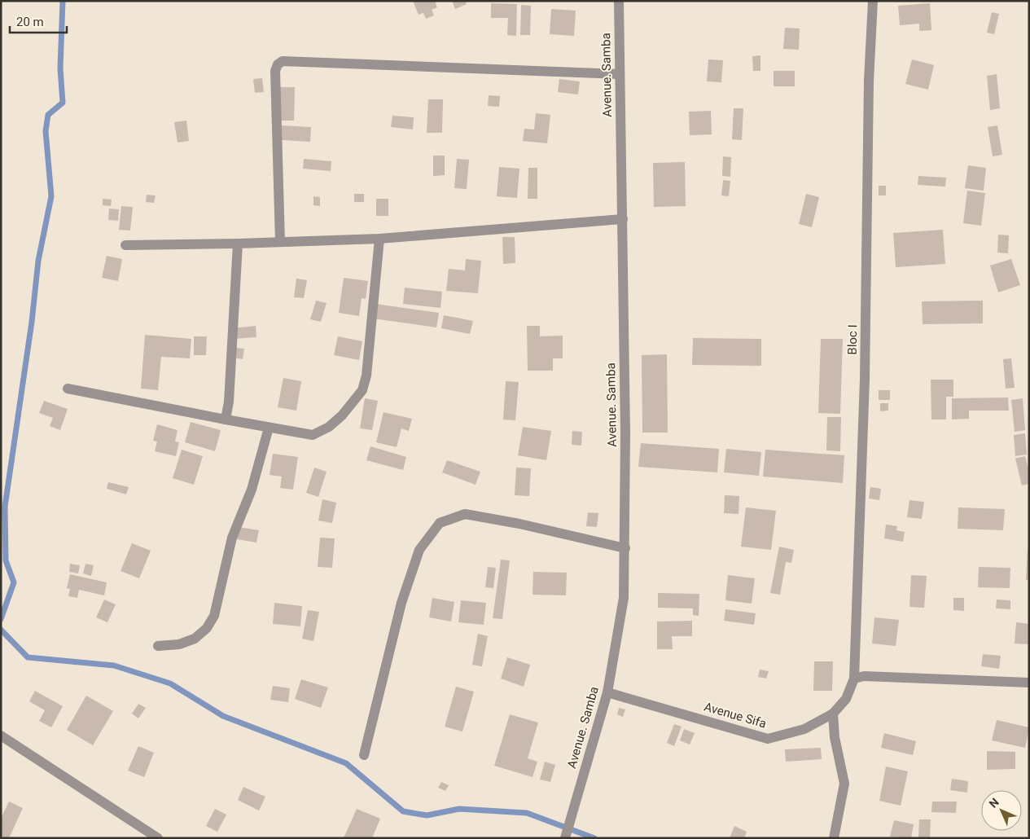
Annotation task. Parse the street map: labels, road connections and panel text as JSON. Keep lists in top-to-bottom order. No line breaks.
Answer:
{"streets":{"street":["Avenue. Samba","Bloc I","Avenue Sifa"]},"crossings":[["Avenue. Samba","Avenue Sifa"],["Bloc I","Avenue Sifa"]],"scale_bar":"20 m","north":"top left"}
